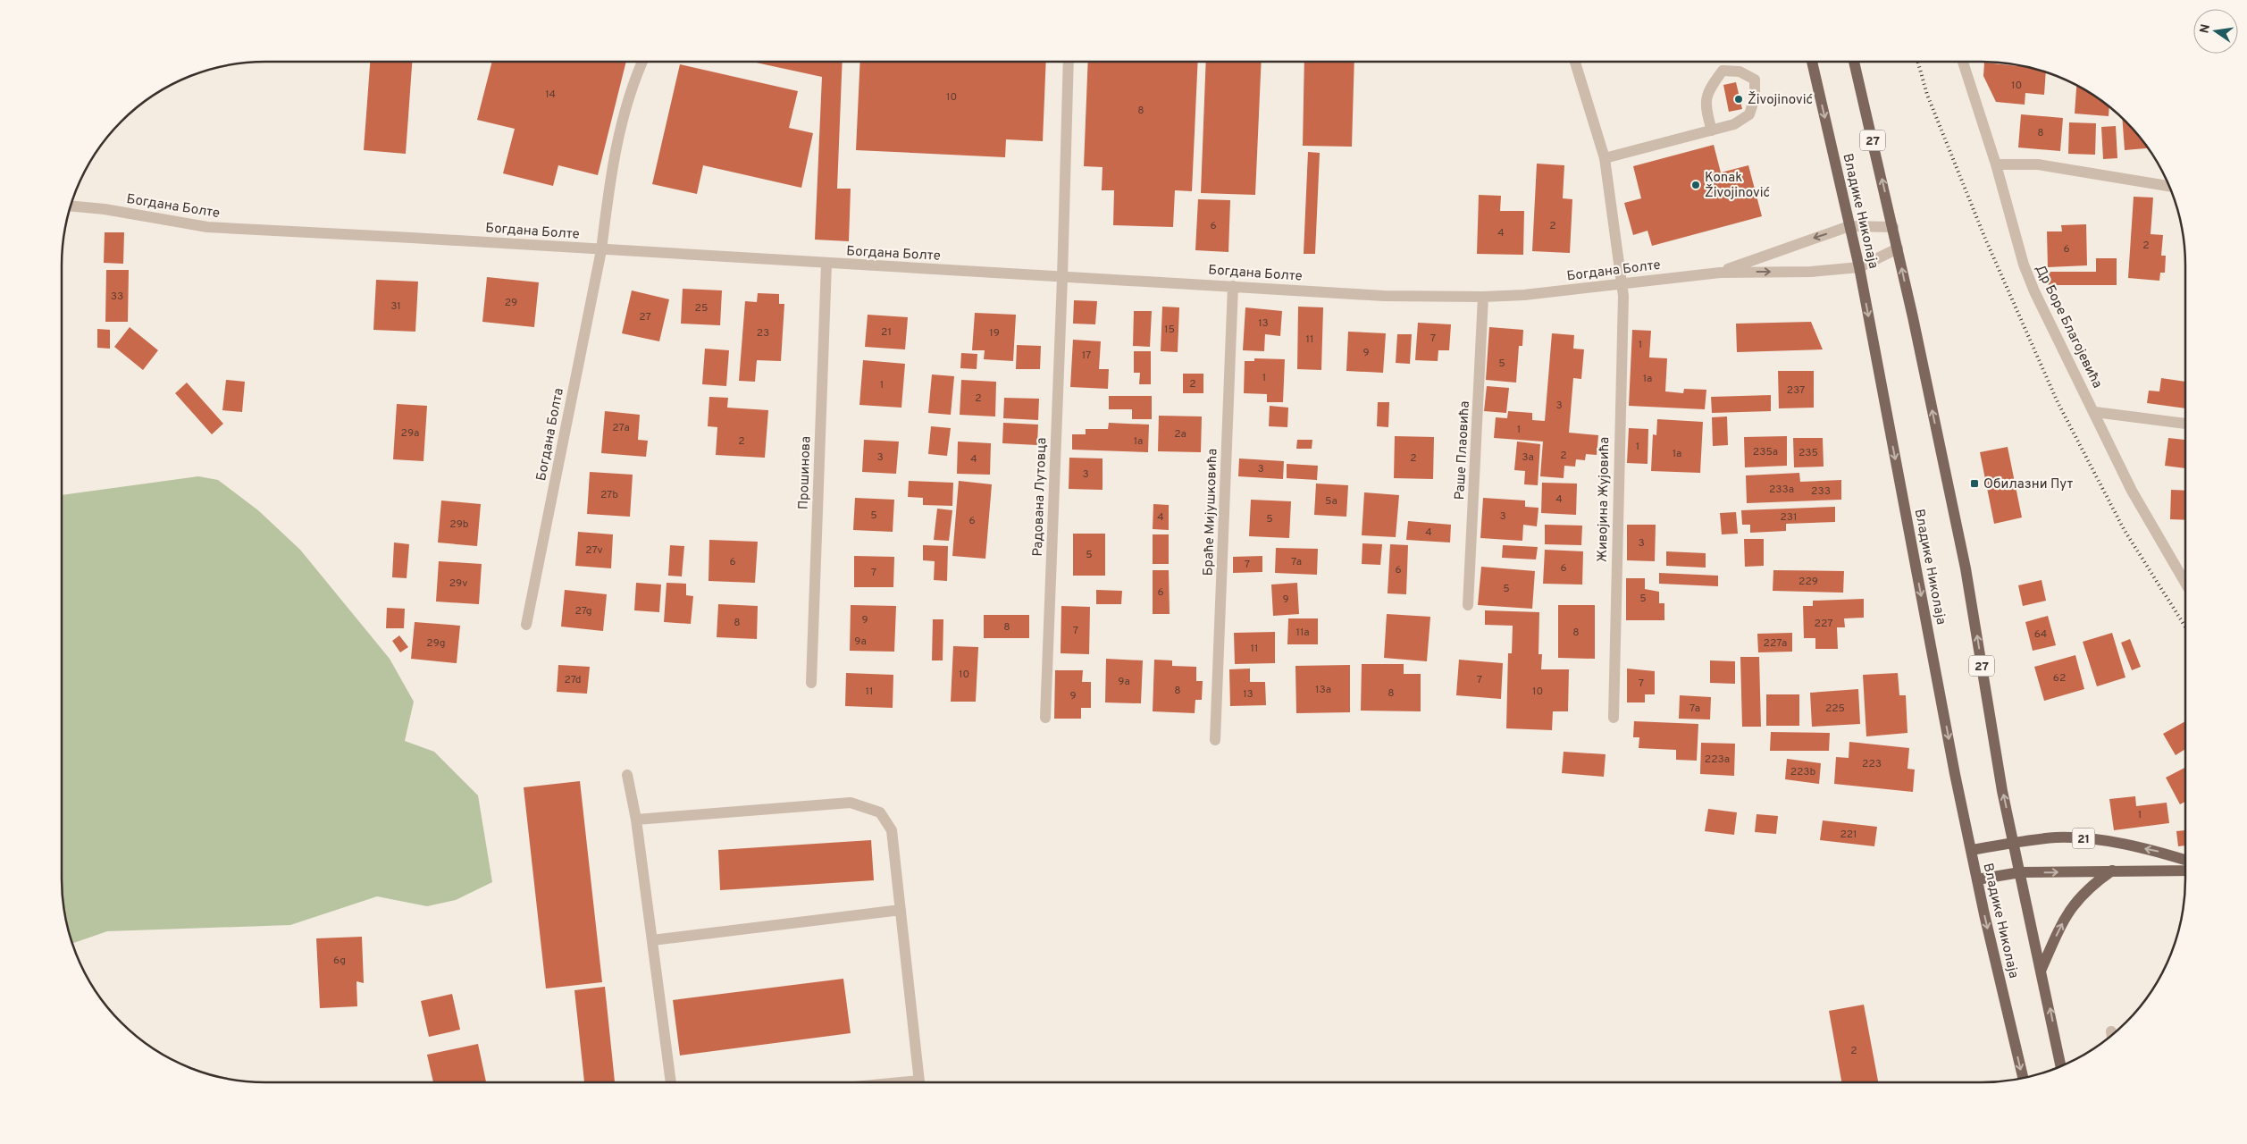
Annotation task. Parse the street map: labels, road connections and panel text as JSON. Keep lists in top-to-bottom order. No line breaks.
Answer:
{"streets":{"main road":["27","Владике Николаја","21"],"street":["Богдана Болте","Др Боре Благојевића","Богдана Болта","Раше Плаовића","Прошинова","Радована Лутовца","Живојина Жујовића","Браће Мијушковића"]},"crossings":[["Богдана Болте","Владике Николаја"],["Богдана Болте","Богдана Болта"],["Богдана Болте","Раше Плаовића"],["Богдана Болте","Прошинова"],["Богдана Болте","Радована Лутовца"],["Богдана Болте","Живојина Жујовића"],["Богдана Болте","Браће Мијушковића"],["Владике Николаја","21"]],"places":{"other":["Živojinović","Konak Živojinović"],"transit":["Обилазни Пут"]},"house_numbers":["10","14","10","8","8","6","2","4","2","6","33","29","31","25","27","13","15","21","23","19","7","11","1","9","17","5","1","1a","2","1","237","2","3","27a","1","29a","2a","2","1a","1","235a","235","1a","2","3","3a","2","4","3","3","233a","233","27b","4","5a","5","3","4","231","5","6","29b","4","3","27v","5","6","7a","7","6","6","7","229","29v","5","6","5","9","27g","9","8","227","8","7","11a","8","64","9a","29g","227a","11","10","62","27d","7","9a","7","13a","8","11","10","8","13","9","7a","225","223a","223","223b","1","221","6g","2"],"north":"left"}
